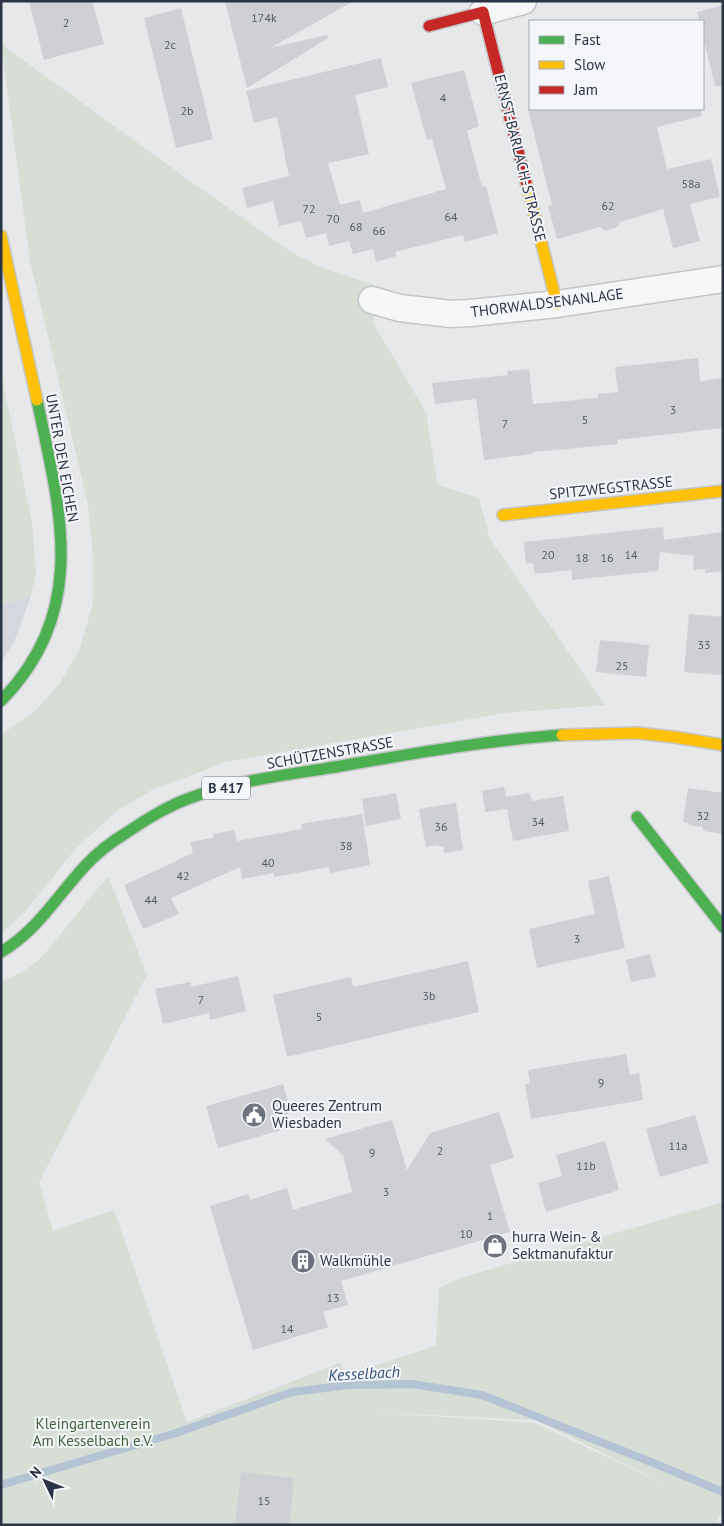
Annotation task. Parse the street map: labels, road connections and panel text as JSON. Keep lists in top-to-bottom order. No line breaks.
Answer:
{"streets":{"main road":["ERNST-BARLACH-STRASSE","UNTER DEN EICHEN","SPITZWEGSTRASSE","SCHÜTZENSTRASSE","B 417"],"street":["THORWALDSENANLAGE"]},"crossings":[["ERNST-BARLACH-STRASSE","THORWALDSENANLAGE"]],"water":["Kesselbach"],"parks":["Kleingartenverein Am Kesselbach e.V."],"places":{"public building":["Queeres Zentrum Wiesbaden"],"shop":["hurra Wein- & Sektmanufaktur"],"building":["Walkmühle"]},"house_numbers":["174k","2","2c","4","2b","58a","62","72","64","70","68","66","3","5","7","20","14","18","16","33","25","32","34","36","38","40","42","44","3","3b","7","5","9","11a","2","9","11b","3","1","10","13","14","15"],"legend":["Fast","Slow","Jam"],"north":"top left"}
